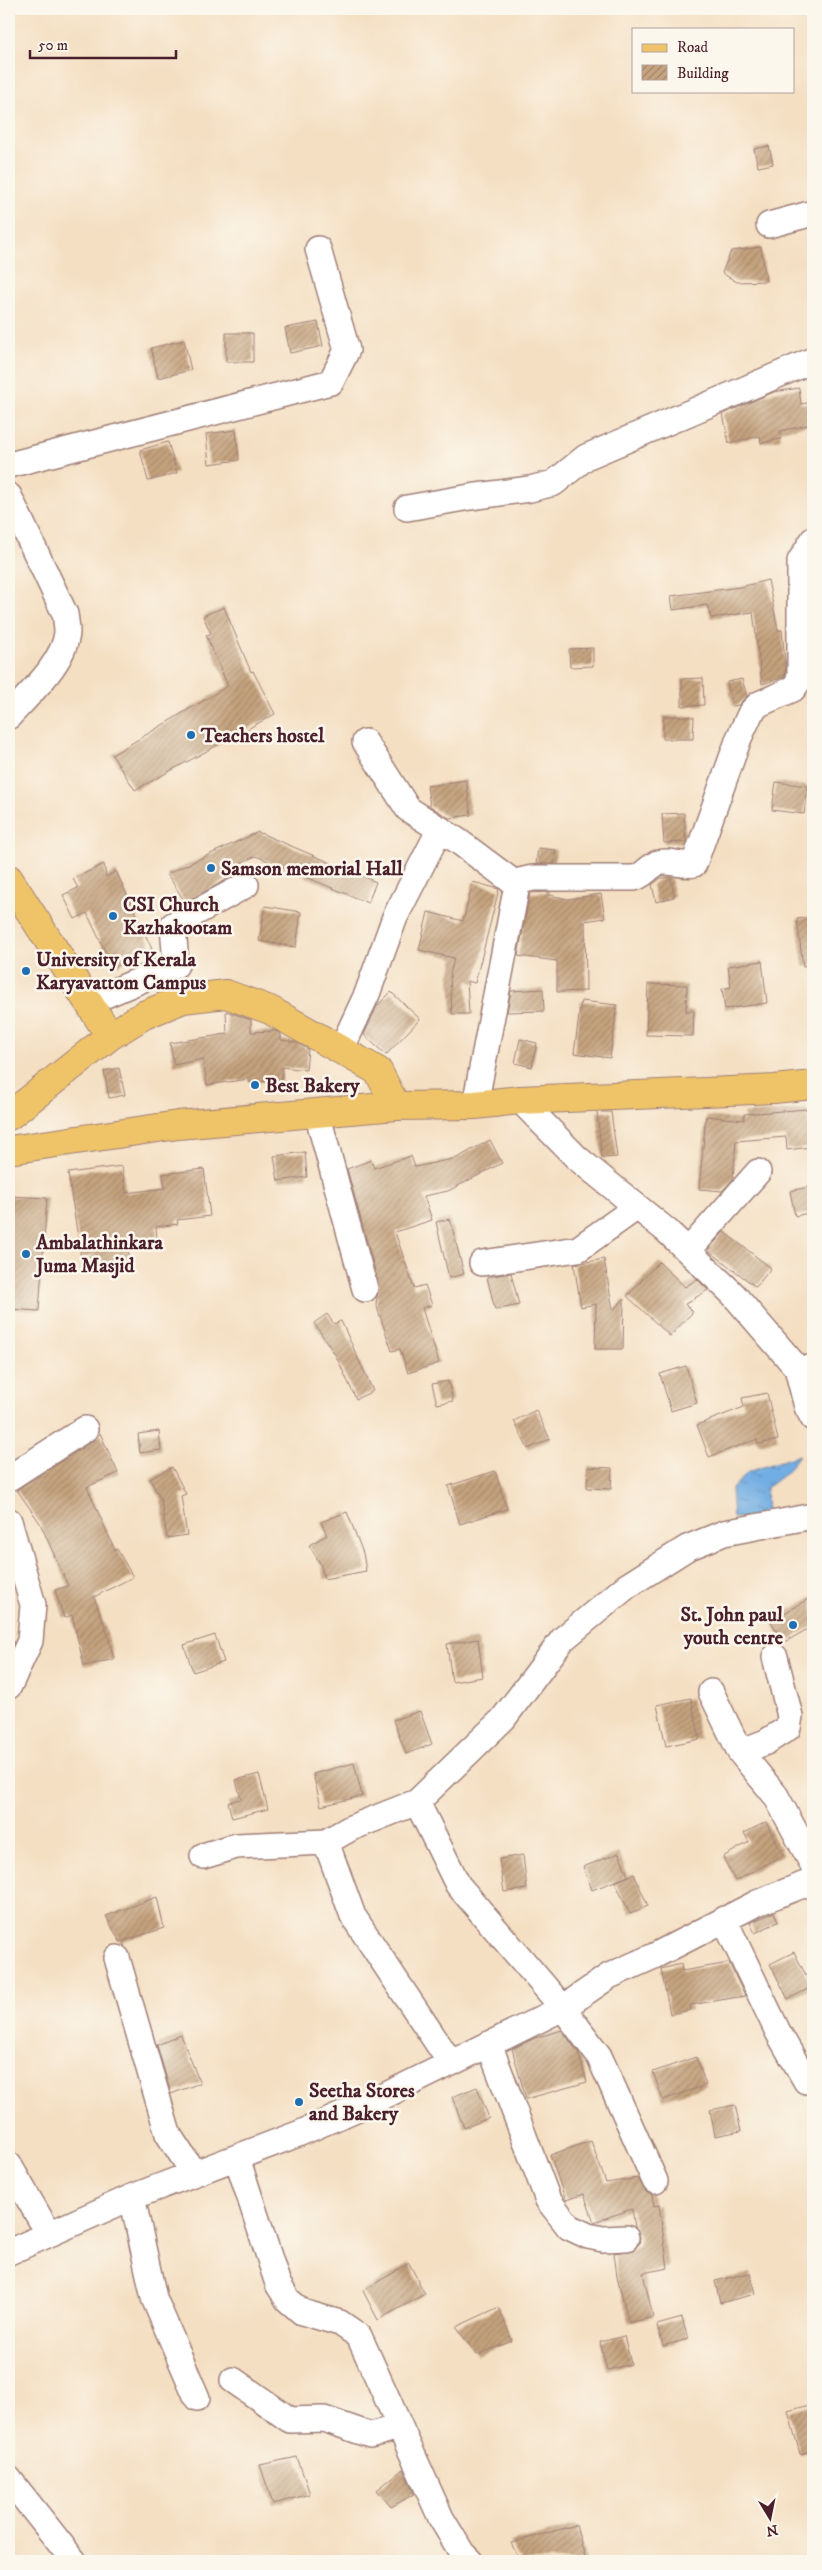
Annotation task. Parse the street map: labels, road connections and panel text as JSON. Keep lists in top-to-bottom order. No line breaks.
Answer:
{"places":["Teachers hostel","Samson memorial Hall","CSI Church Kazhakootam","University of Kerala Karyavattom Campus","Best Bakery","Ambalathinkara Juma Masjid","St. John paul youth centre","Seetha Stores and Bakery"],"legend":["Road","Building"],"scale_bar":"50 m","north":"bottom"}
